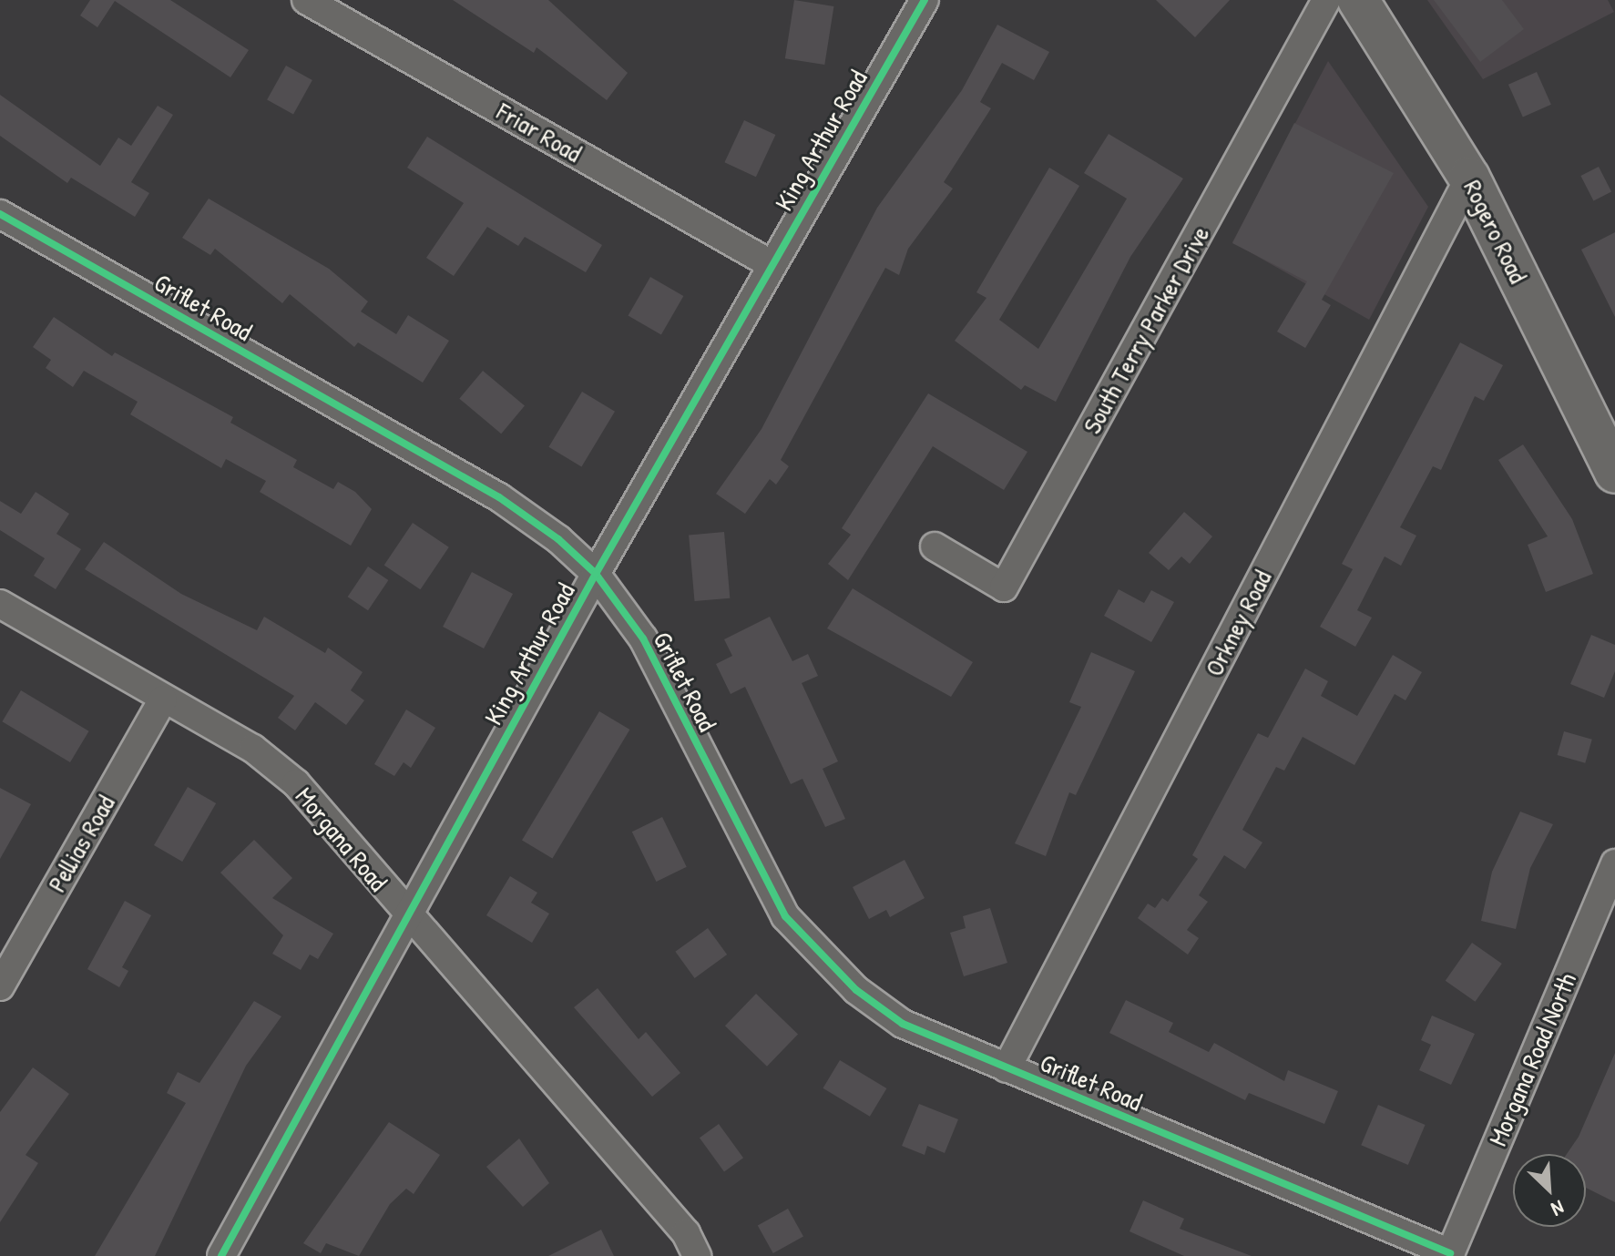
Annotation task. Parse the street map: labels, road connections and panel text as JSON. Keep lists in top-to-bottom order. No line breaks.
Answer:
{"streets":{"main road":["Rogero Road"],"street":["Friar Road","King Arthur Road","Griflet Road","South Terry Parker Drive","Orkney Road","Morgana Road","Pellias Road","Morgana Road North"]},"crossings":[["Friar Road","King Arthur Road"],["King Arthur Road","Griflet Road"],["King Arthur Road","Morgana Road"],["Rogero Road","Orkney Road"],["Griflet Road","Orkney Road"],["Griflet Road","Morgana Road North"],["Morgana Road","Pellias Road"]],"north":"bottom right"}
